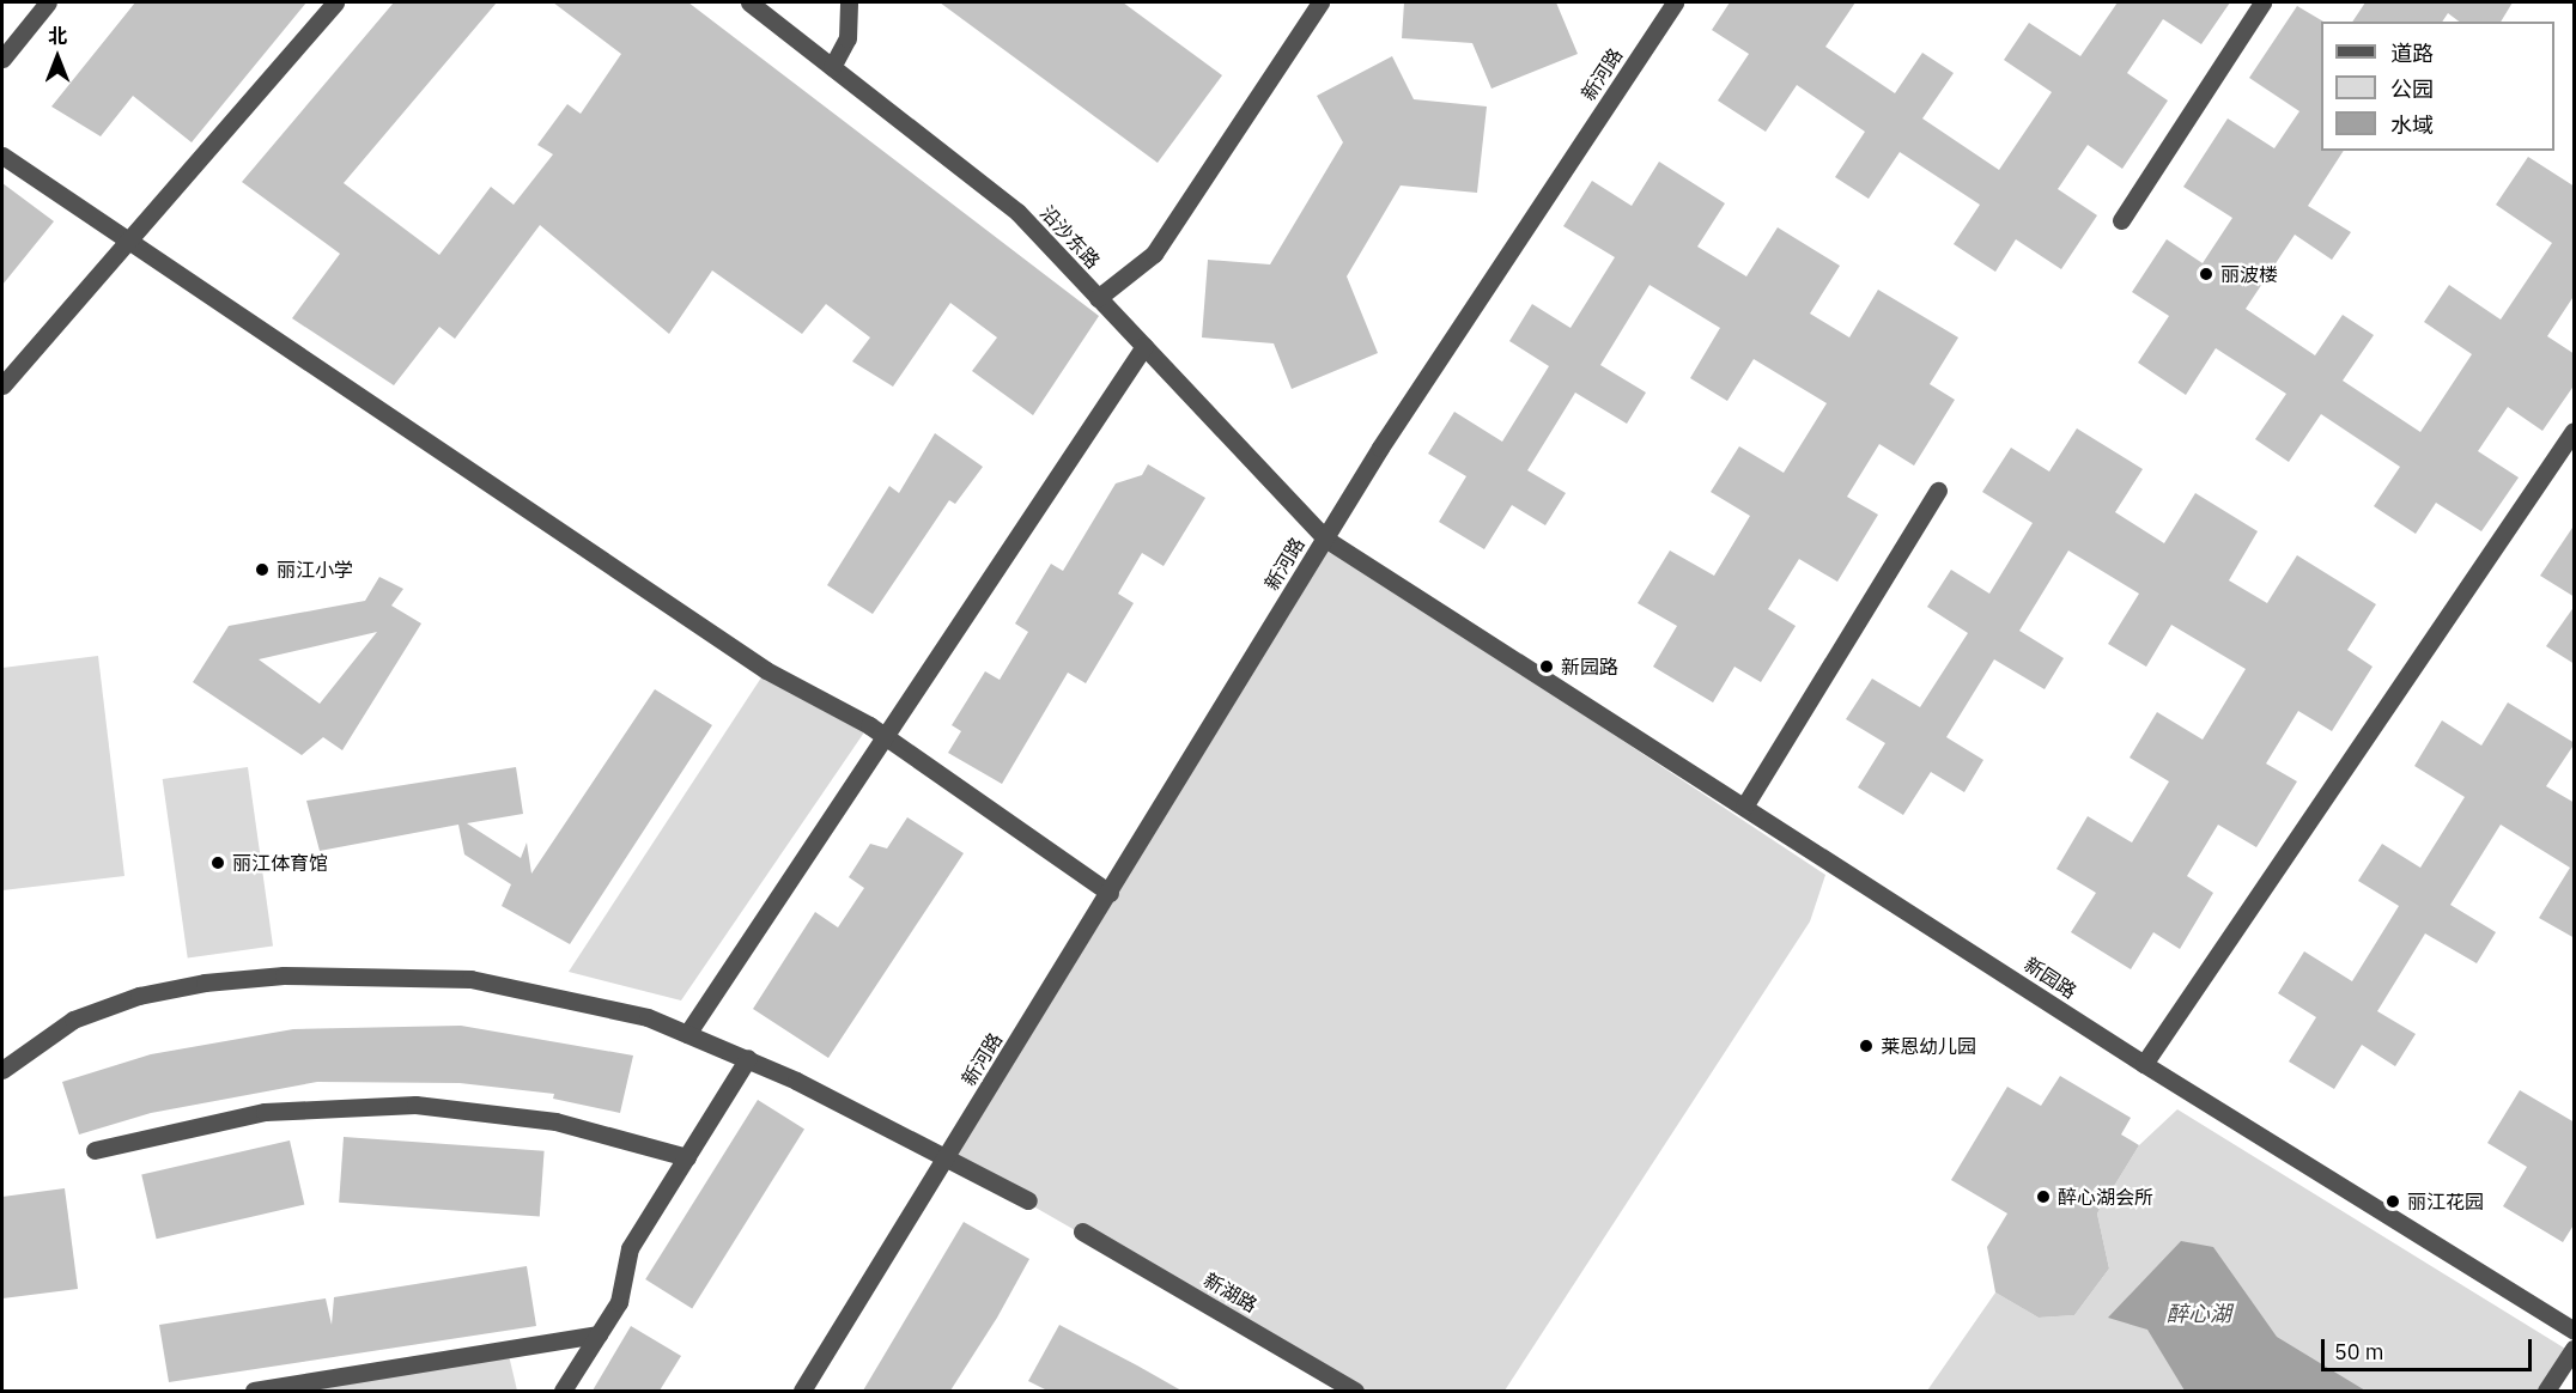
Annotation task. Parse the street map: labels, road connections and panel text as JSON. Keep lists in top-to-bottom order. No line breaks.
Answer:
{"streets":{"street":["新河路","沿沙东路","新园路","新湖路"]},"crossings":[["新河路","沿沙东路"],["新河路","新园路"],["沿沙东路","新园路"]],"water":["醉心湖"],"places":["丽波楼","丽江小学","新园路","丽江体育馆","莱恩幼儿园","醉心湖会所","丽江花园"],"legend":["道路","公园","水域"],"scale_bar":"50 m","north":"top"}
